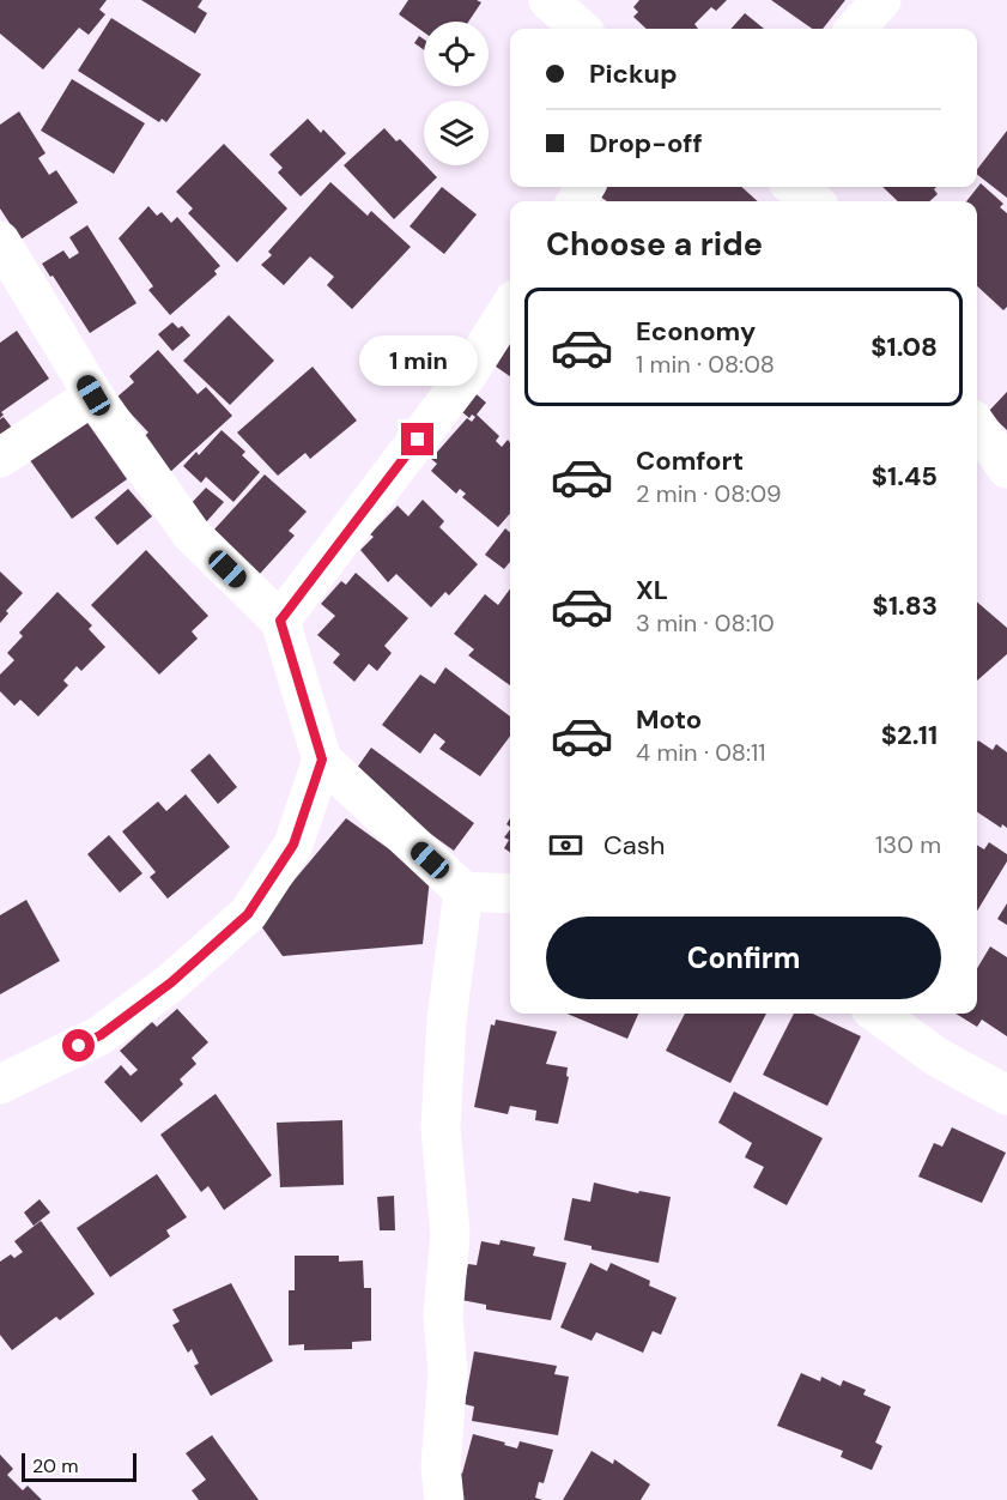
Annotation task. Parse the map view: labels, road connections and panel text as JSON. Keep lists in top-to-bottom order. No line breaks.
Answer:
{"scale_bar":"20 m","page":{"banner":["Pickup","Drop-off"],"heading":"Choose a ride","list":[{"name":"Economy","note":"1 min · 08:08","value":"$1.08"},{"name":"Comfort","note":"2 min · 08:09","value":"$1.45"},{"name":"XL","note":"3 min · 08:10","value":"$1.83"},{"name":"Moto","note":"4 min · 08:11","value":"$2.11"}],"bubble":"1 min","pay":["Cash","130 m"],"buttons":"Confirm","scale":"20 m"}}
